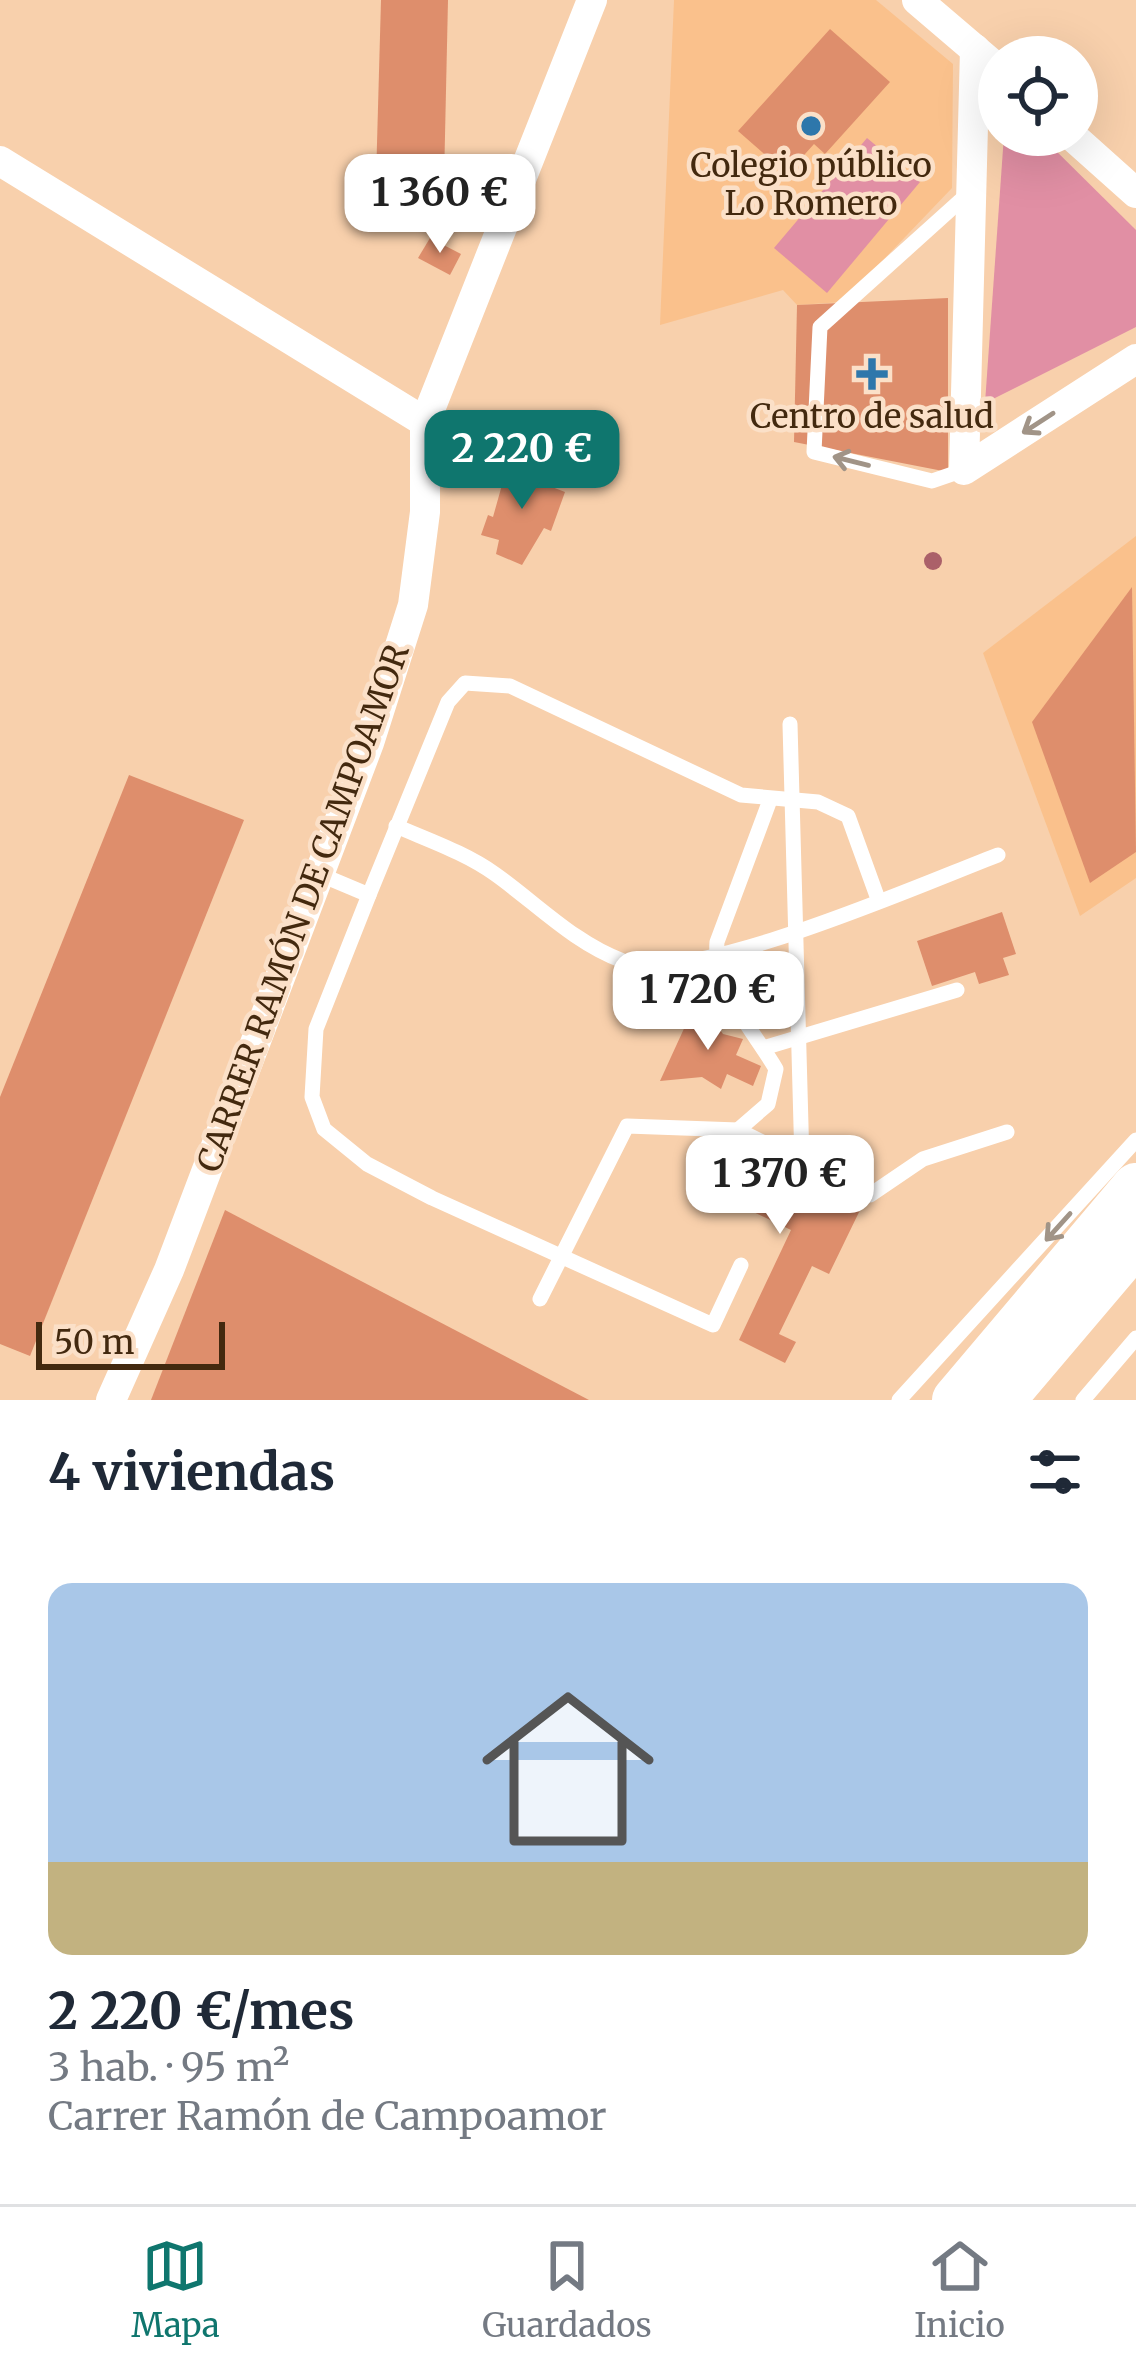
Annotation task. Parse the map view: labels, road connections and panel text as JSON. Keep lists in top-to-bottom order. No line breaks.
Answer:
{"streets":{"street":["CARRER RAMÓN DE CAMPOAMOR"]},"places":{"other":["Colegio público Lo Romero"],"health":["Centro de salud"]},"scale_bar":"50 m","page":{"price":["1 360 €","2 220 €","1 720 €","1 370 €"],"scale":"50 m","heading":"4 viviendas","list":[{"name":"2 220 €/mes","note":"3 hab. · 95 m² · Carrer Ramón de Campoamor"}],"tabs":["Mapa","Guardados","Inicio"]}}
